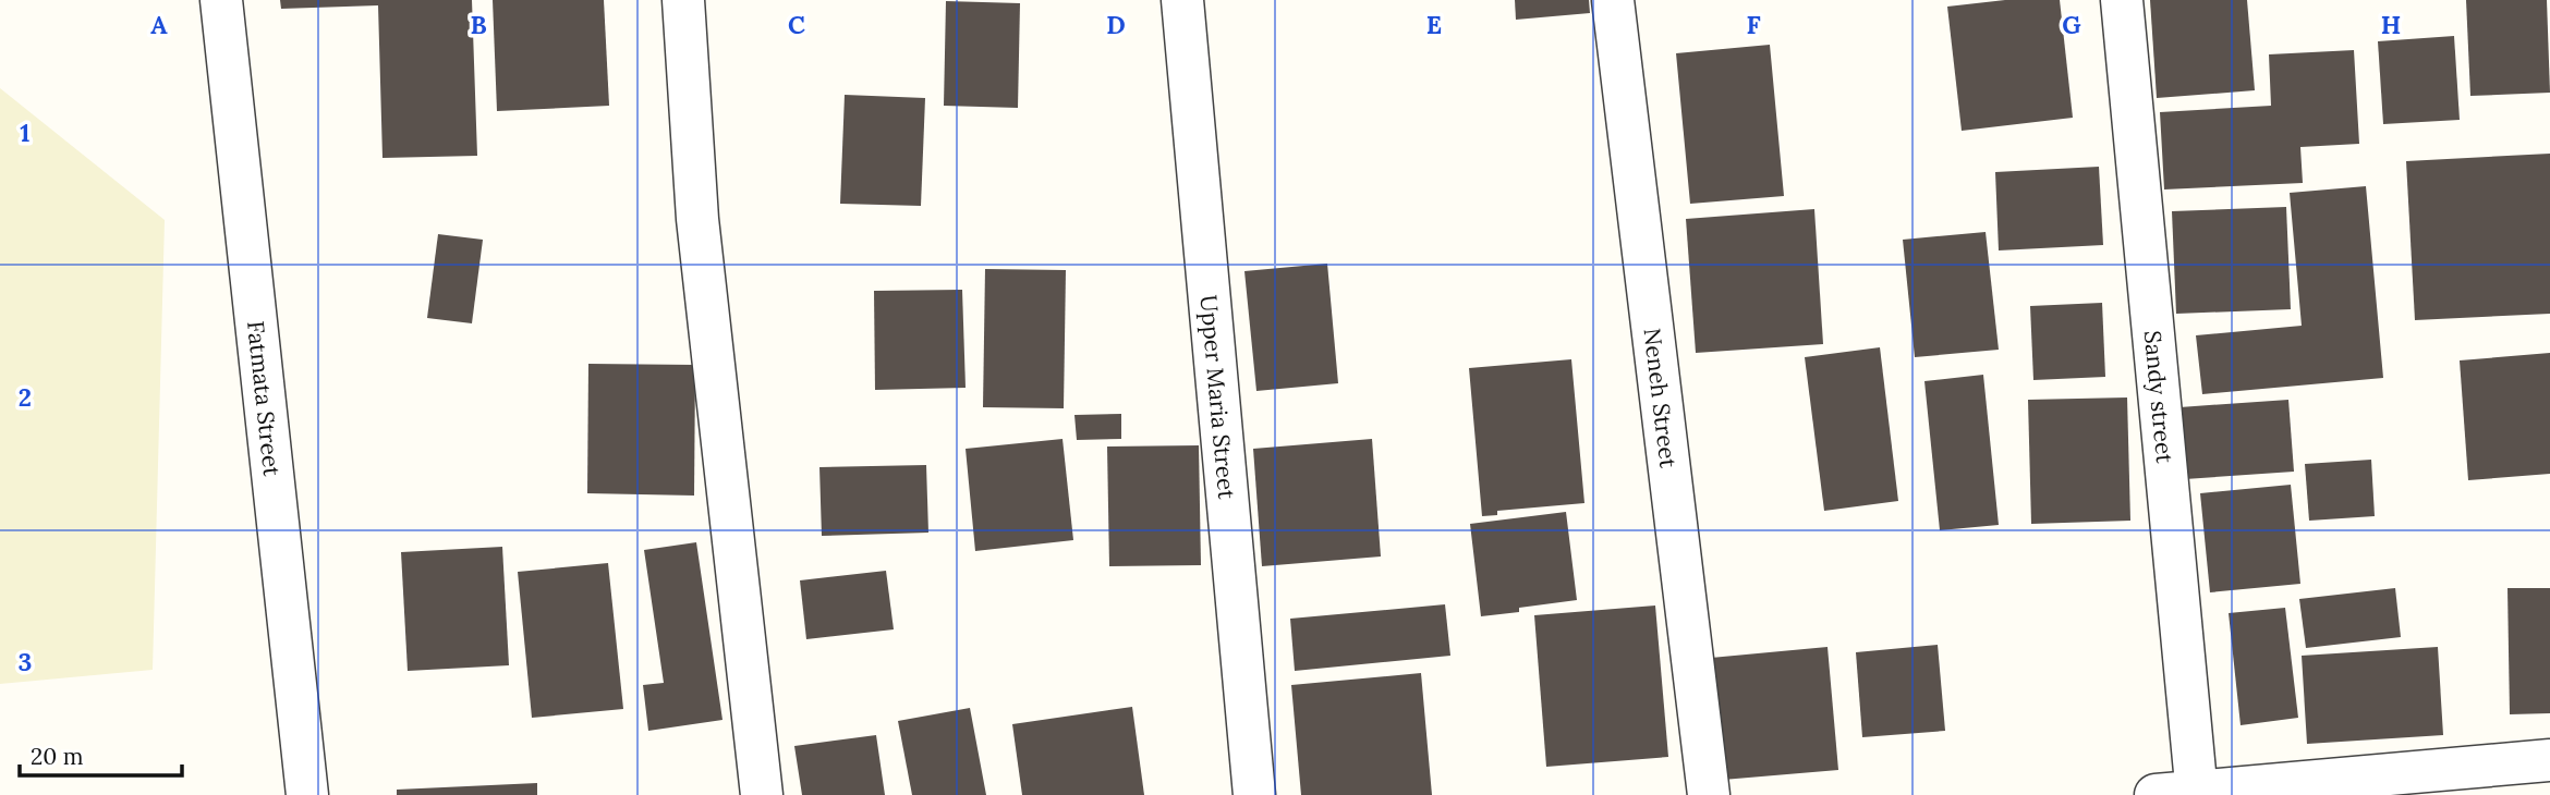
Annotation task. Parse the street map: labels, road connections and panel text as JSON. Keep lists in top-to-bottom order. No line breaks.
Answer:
{"streets":{"street":["Fatmata Street","Upper Maria Street","Neneh Street","Sandy street"]},"scale_bar":"20 m","grid":{"columns":["A","B","C","D","E","F","G","H"],"rows":["1","2","3"]}}
